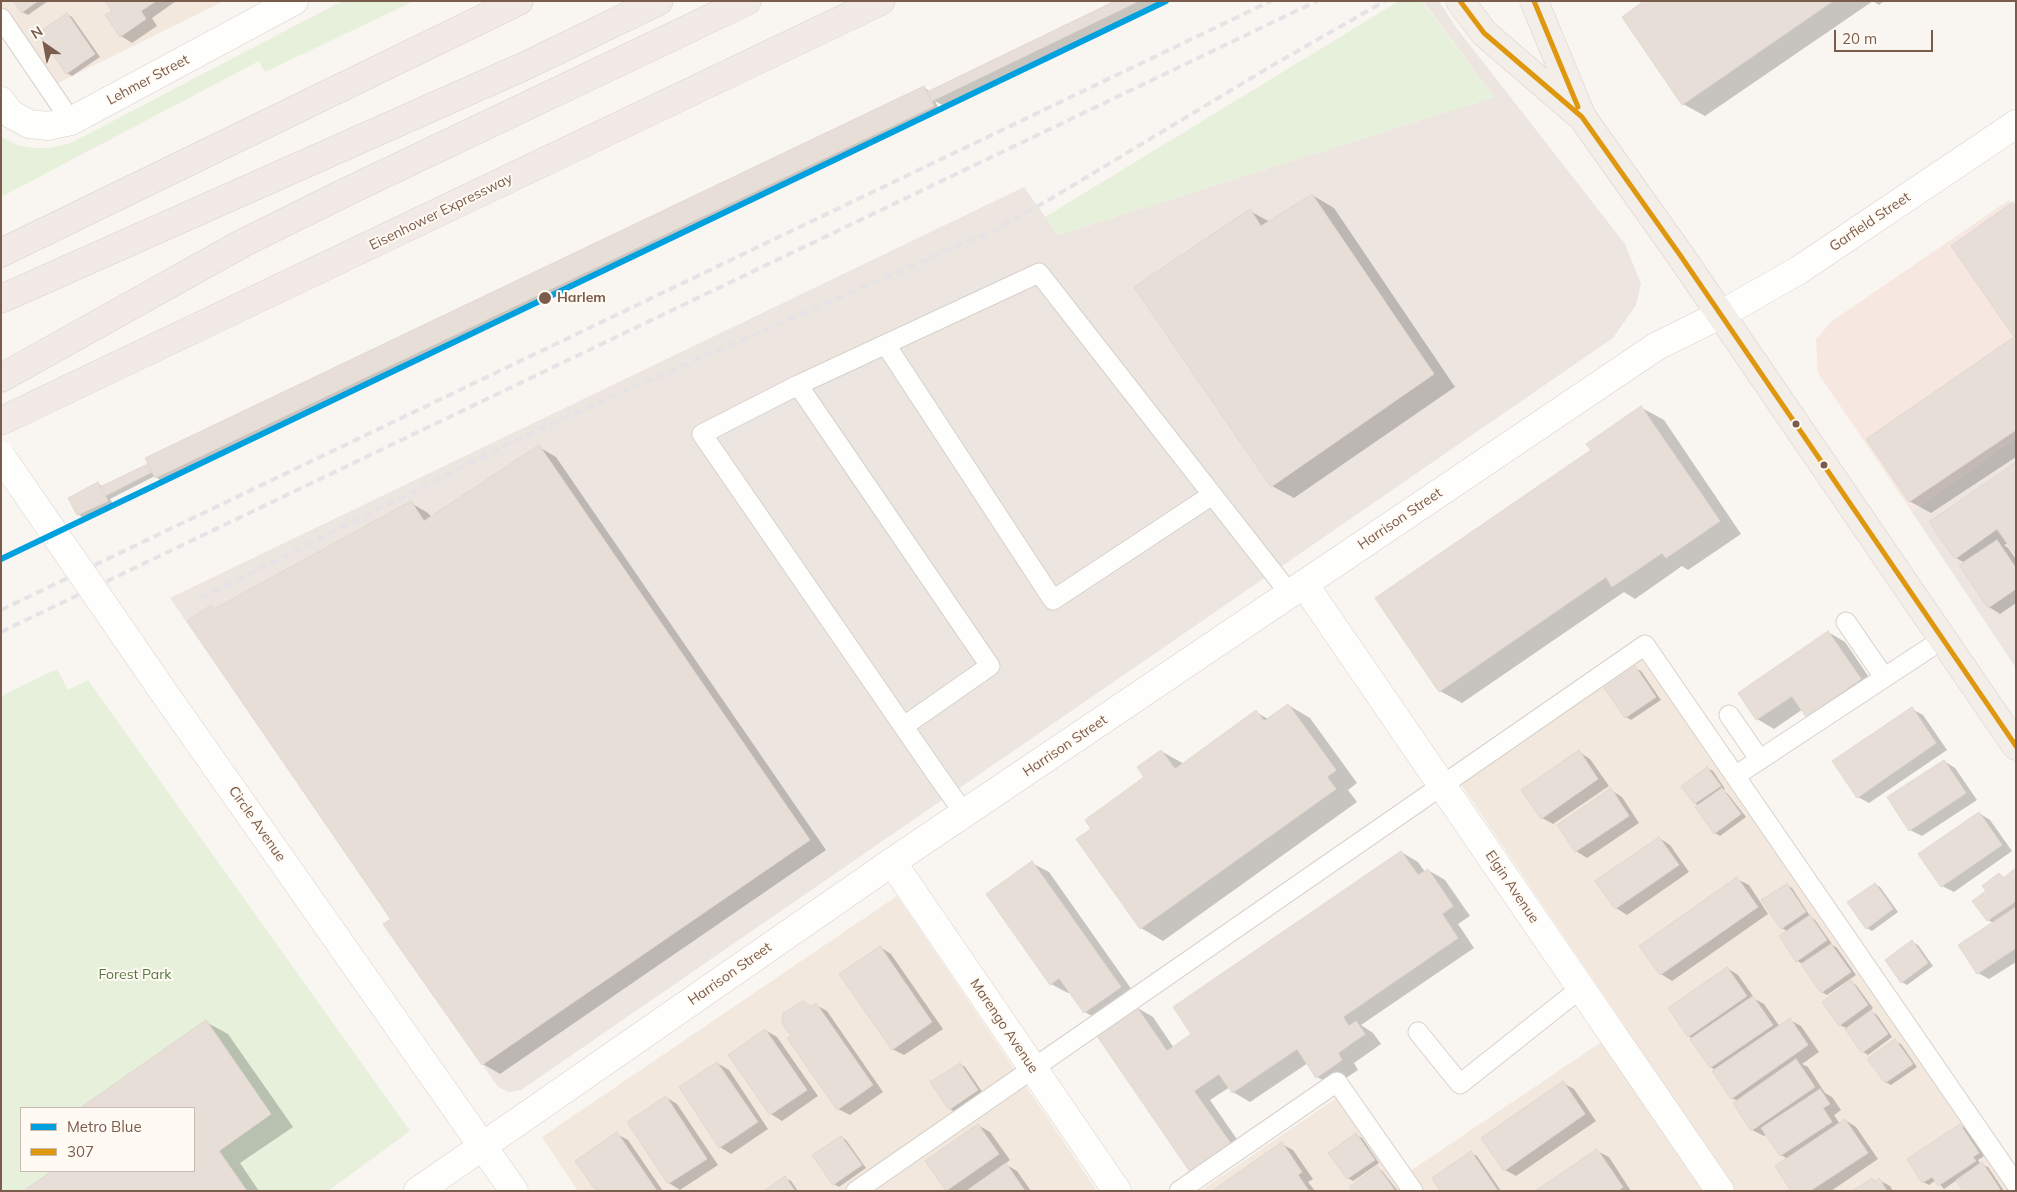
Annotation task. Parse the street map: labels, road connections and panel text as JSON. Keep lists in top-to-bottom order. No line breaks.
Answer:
{"streets":{"highway":["Eisenhower Expressway"],"street":["Lehmer Street","Garfield Street","Harrison Street","Circle Avenue","Elgin Avenue","Marengo Avenue"]},"crossings":[["Garfield Street","Harrison Street"],["Harrison Street","Circle Avenue"],["Harrison Street","Elgin Avenue"],["Harrison Street","Marengo Avenue"]],"parks":["Forest Park"],"places":["Harlem"],"lines":["metro line Blue","transit line 307"],"legend":["Metro Blue","307"],"scale_bar":"20 m","north":"top left"}
